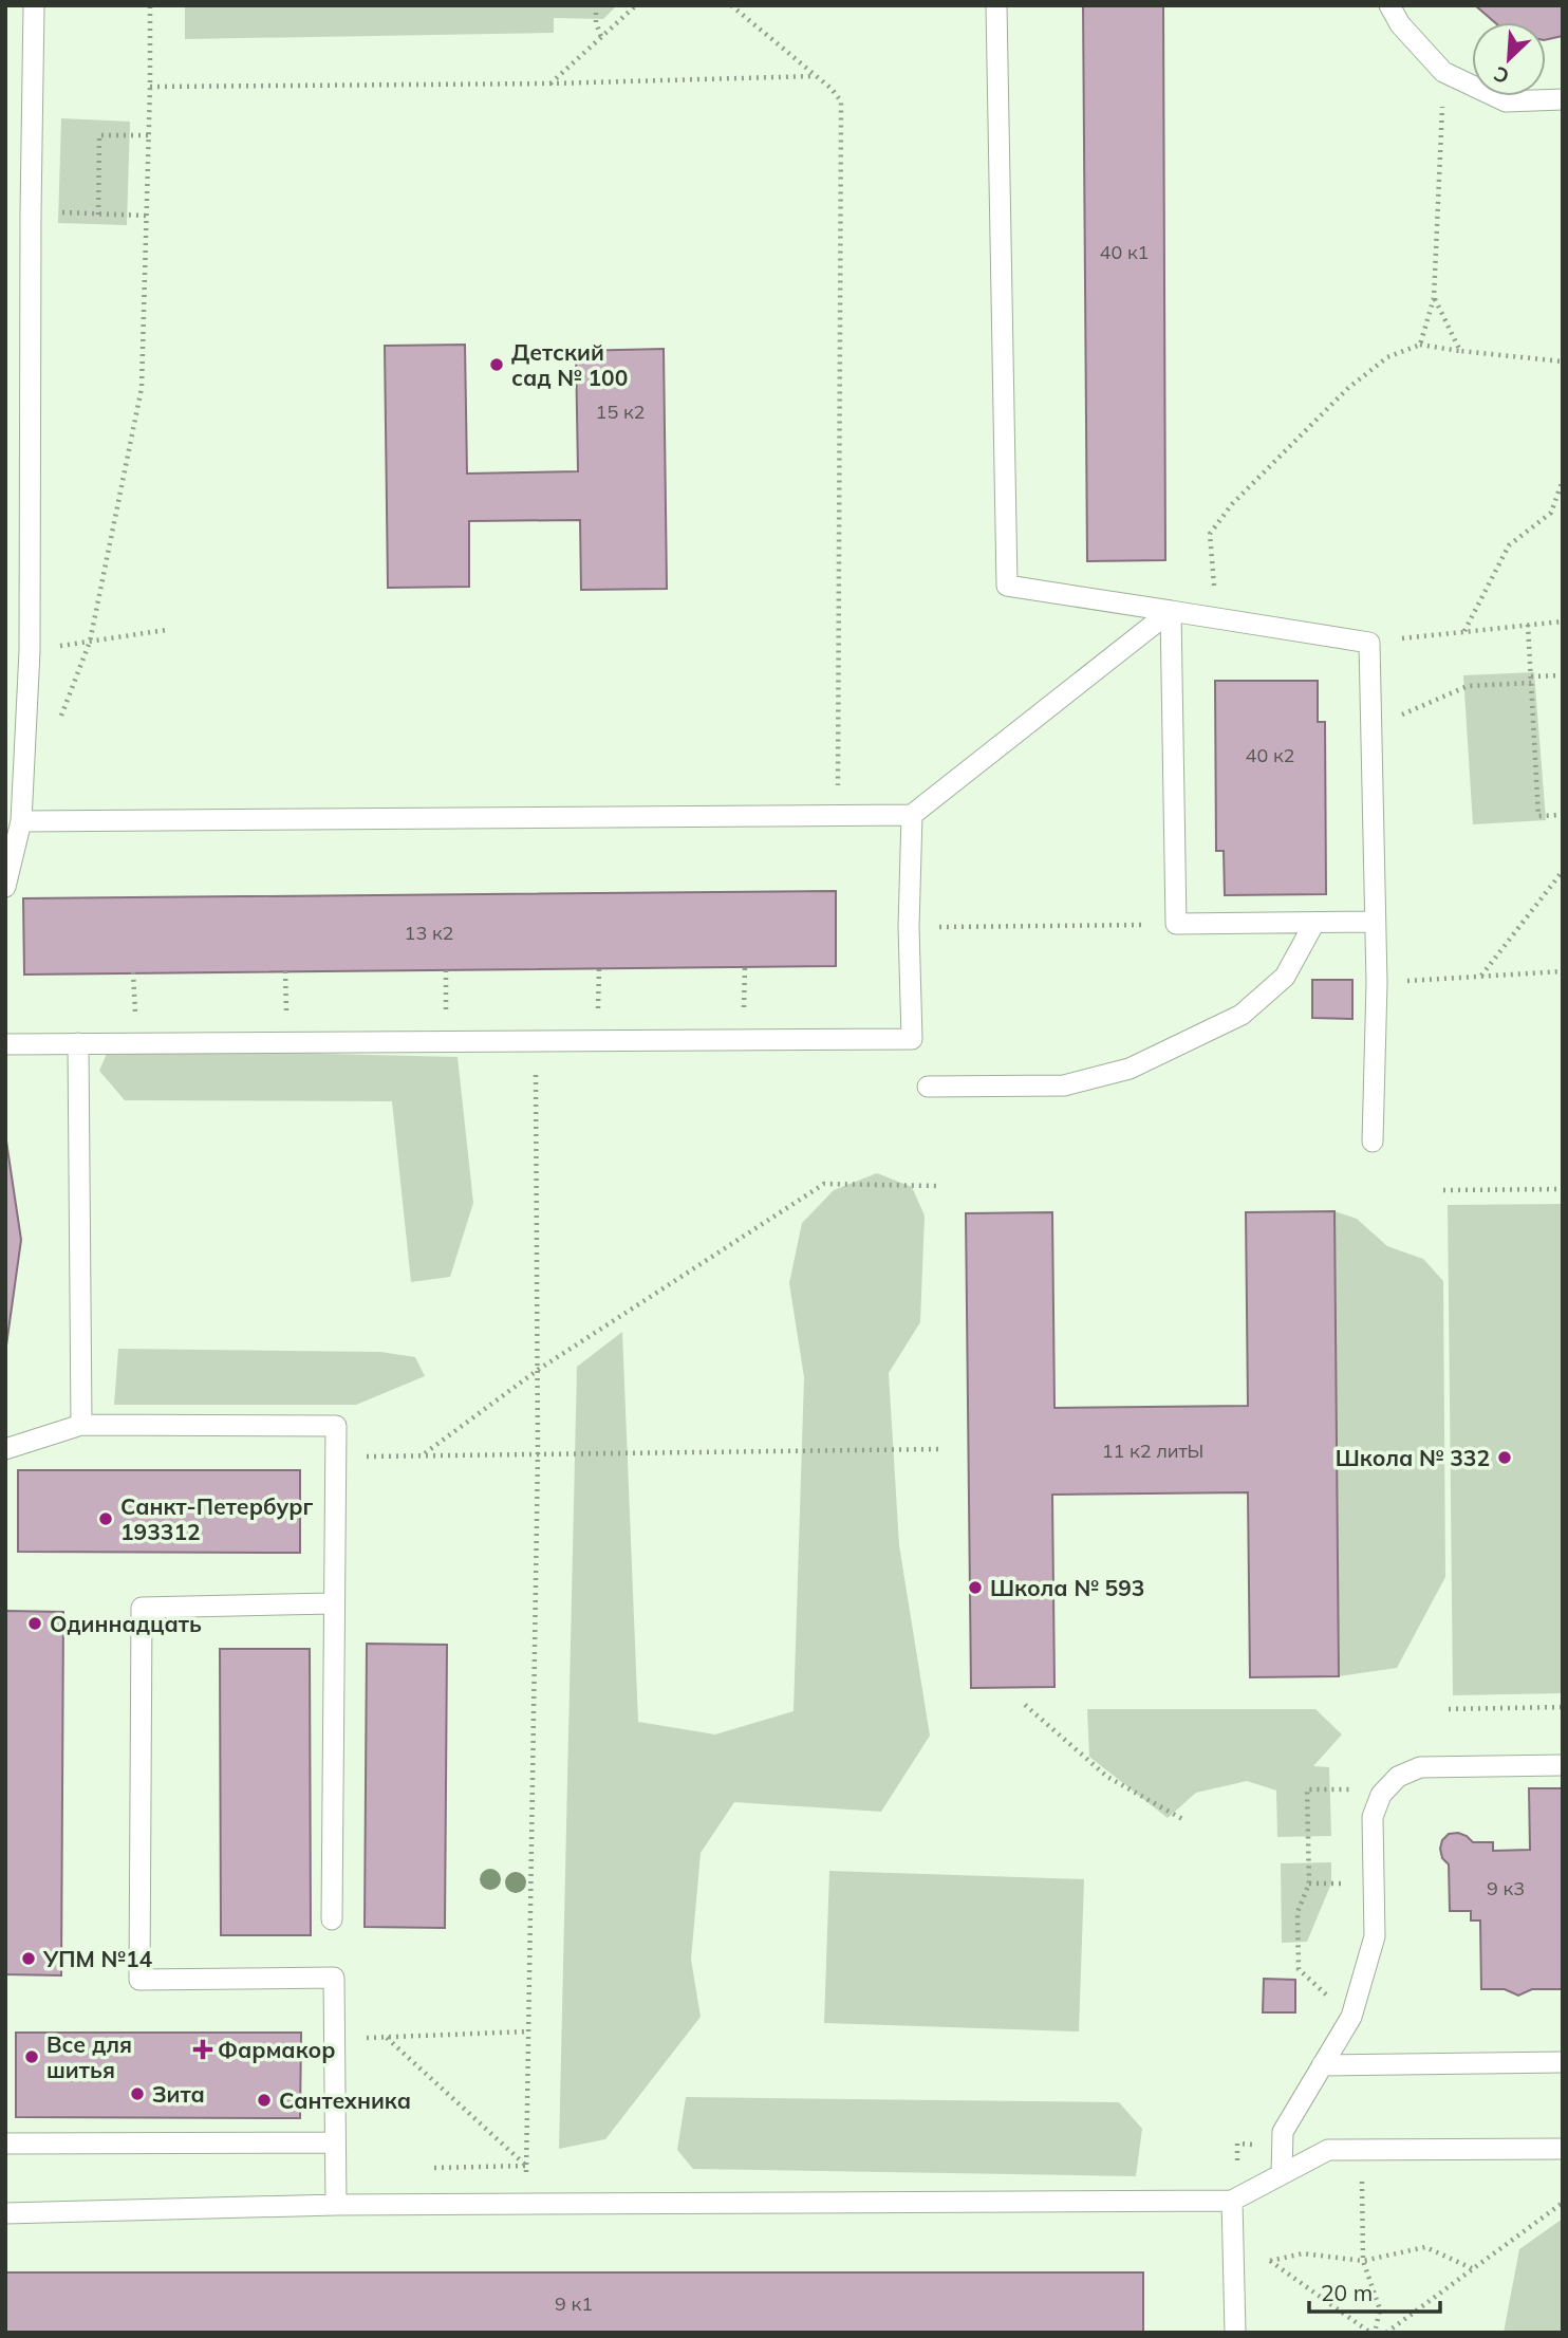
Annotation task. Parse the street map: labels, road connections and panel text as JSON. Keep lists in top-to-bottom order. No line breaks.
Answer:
{"places":{"other":["Детский сад № 100","Школа № 332","Санкт-Петербург 193312","Школа № 593","Одиннадцать","УПМ №14","Все для шитья","Зита","Сантехника"],"health":["Фармакор"]},"house_numbers":["40 к1","15 к2","40 к2","13 к2","11 к2 литЫ","9 к3","9 к1"],"scale_bar":"20 m","north":"bottom left"}
